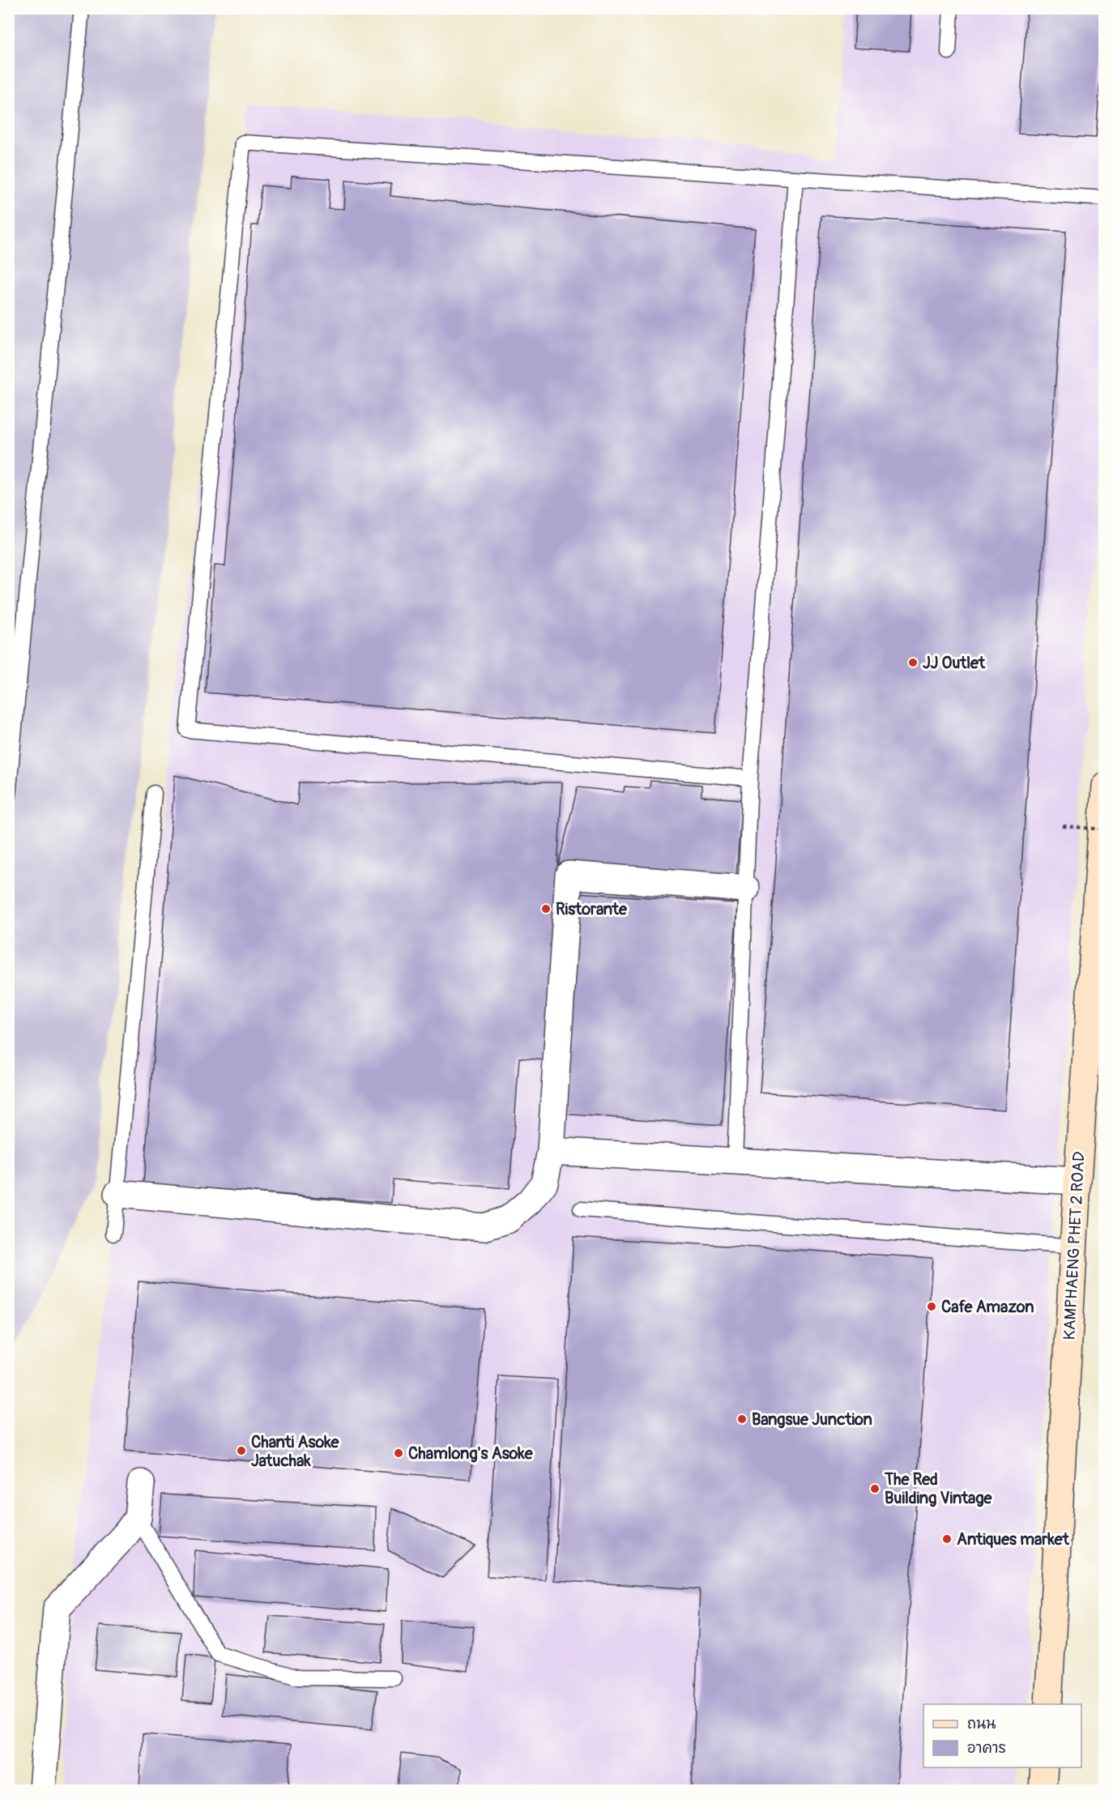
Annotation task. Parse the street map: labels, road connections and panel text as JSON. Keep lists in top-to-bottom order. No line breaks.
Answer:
{"streets":{"main road":["KAMPHAENG PHET 2 ROAD"]},"places":["JJ Outlet","Ristorante","Cafe Amazon","Bangsue Junction","Chanti Asoke Jatuchak","Chamlong's Asoke","The Red Building Vintage","Antiques market"],"legend":["ถนน","อาคาร"]}
